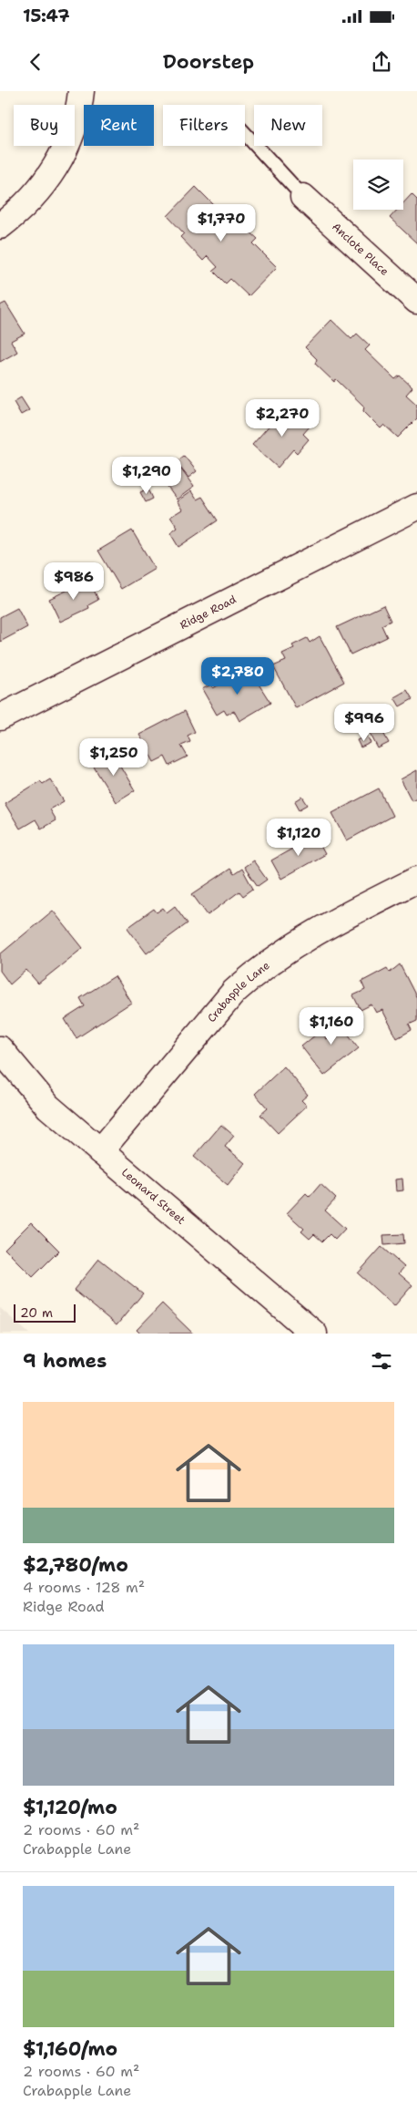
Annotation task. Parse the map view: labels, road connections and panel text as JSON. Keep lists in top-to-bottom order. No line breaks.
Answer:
{"streets":{"street":["Anclote Place","Ridge Road","Crabapple Lane","Leonard Street"]},"crossings":[["Crabapple Lane","Leonard Street"]],"scale_bar":"20 m","page":{"status":"15:47","header":"Doorstep","chip":["Buy","Rent","Filters","New"],"price":["$1,770","$2,270","$1,290","$986","$2,780","$996","$1,250","$1,120","$1,160"],"scale":"20 m","heading":"9 homes","list":[{"name":"$2,780/mo","note":"4 rooms · 128 m² · Ridge Road"},{"name":"$1,120/mo","note":"2 rooms · 60 m² · Crabapple Lane"},{"name":"$1,160/mo","note":"2 rooms · 60 m² · Crabapple Lane"}]}}
